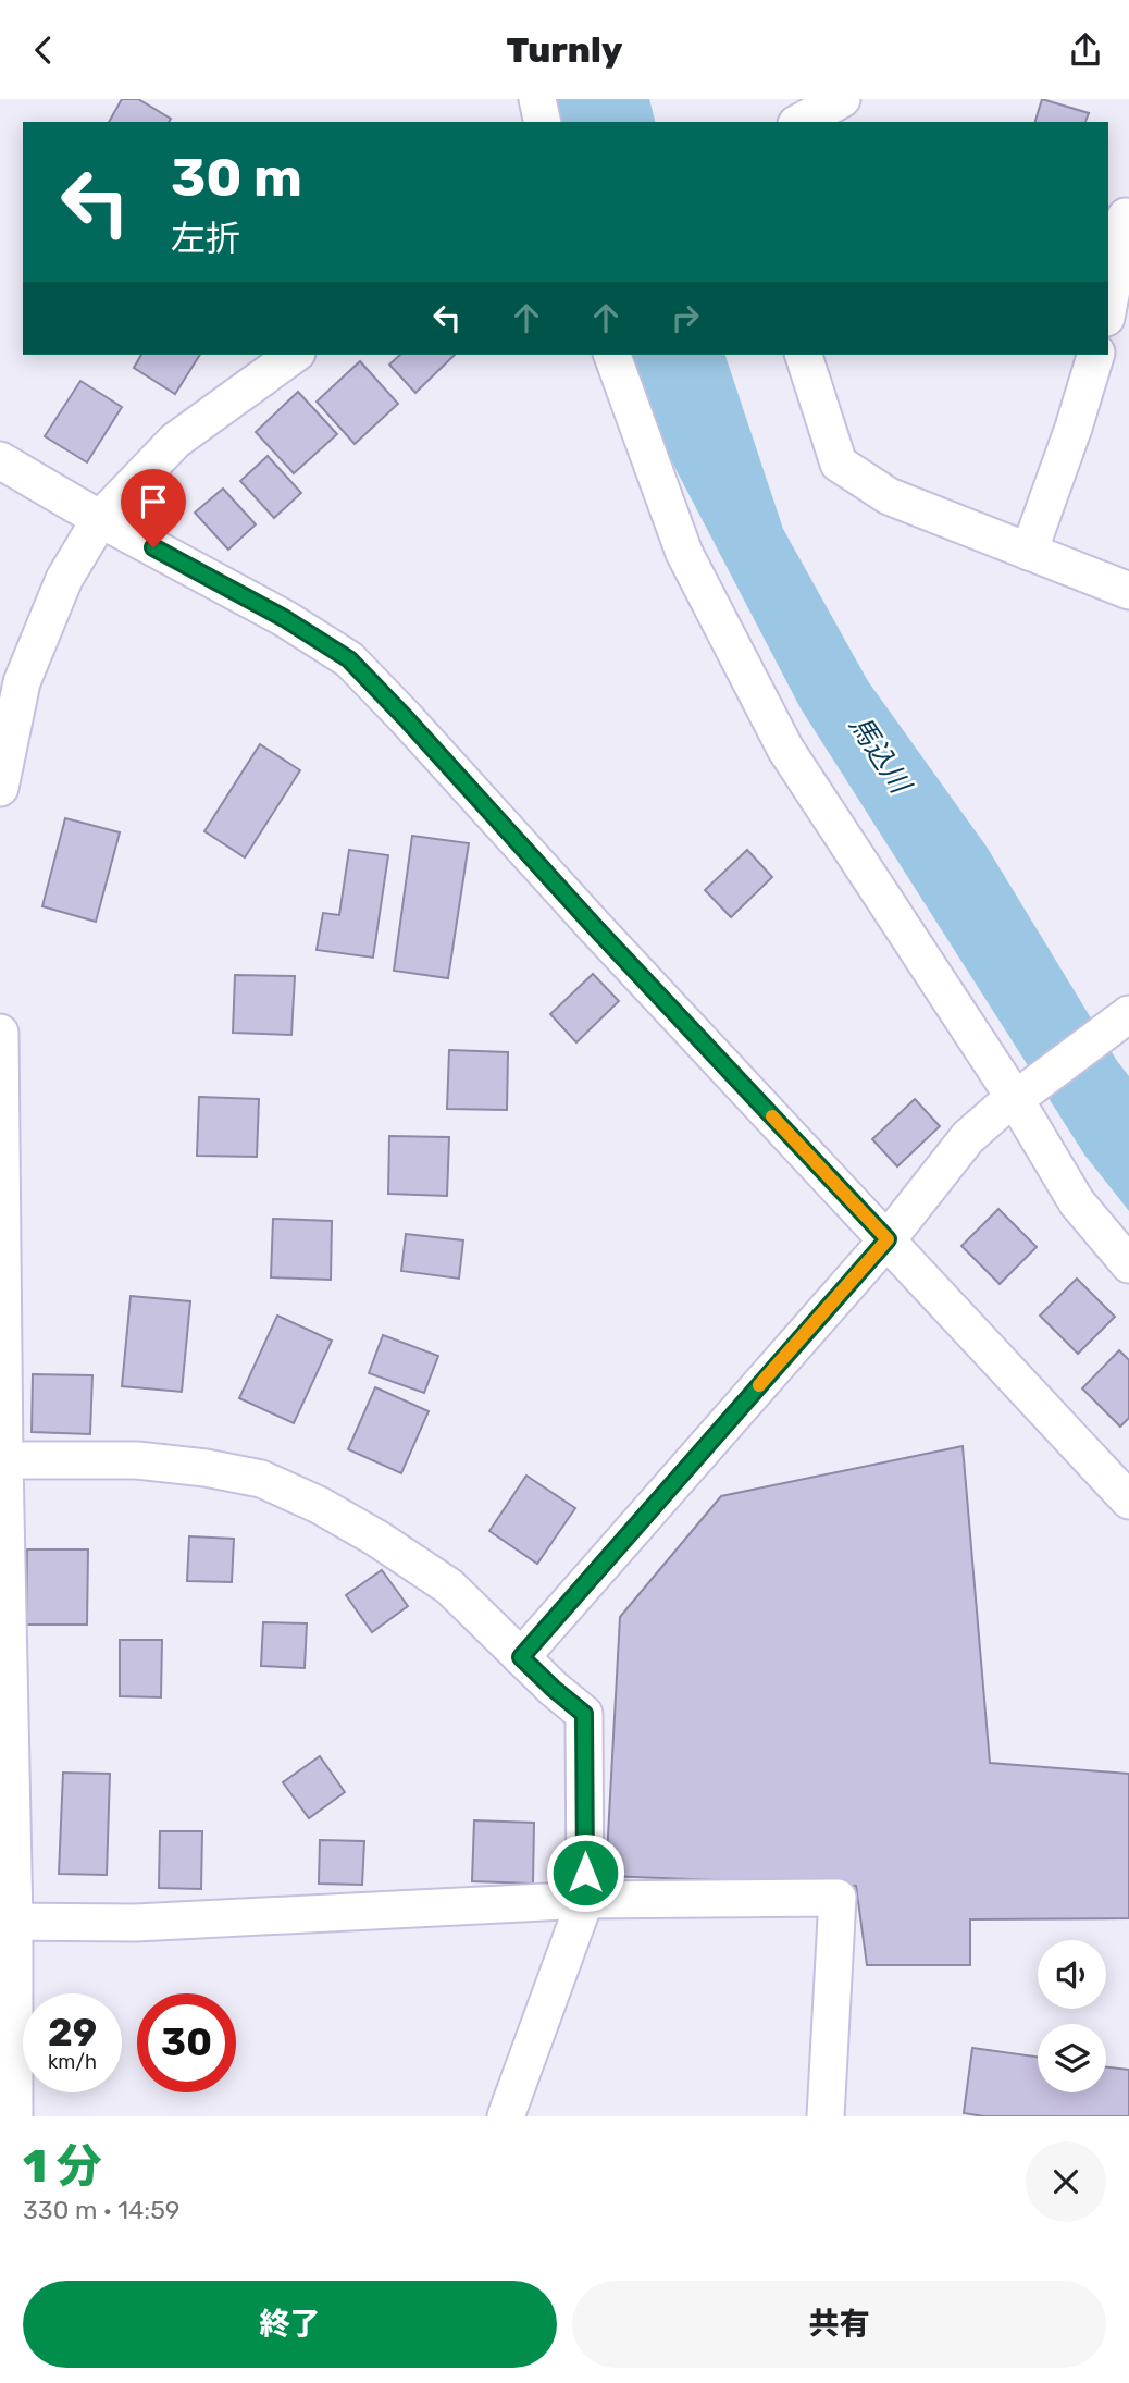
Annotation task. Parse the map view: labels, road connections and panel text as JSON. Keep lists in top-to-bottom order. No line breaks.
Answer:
{"water":["馬込川"],"page":{"header":"Turnly","turn":["30 m","左折"],"speed":"29 km/h","limit":"30","heading":["1 分","330 m · 14:59"],"buttons":["終了","共有"]}}
